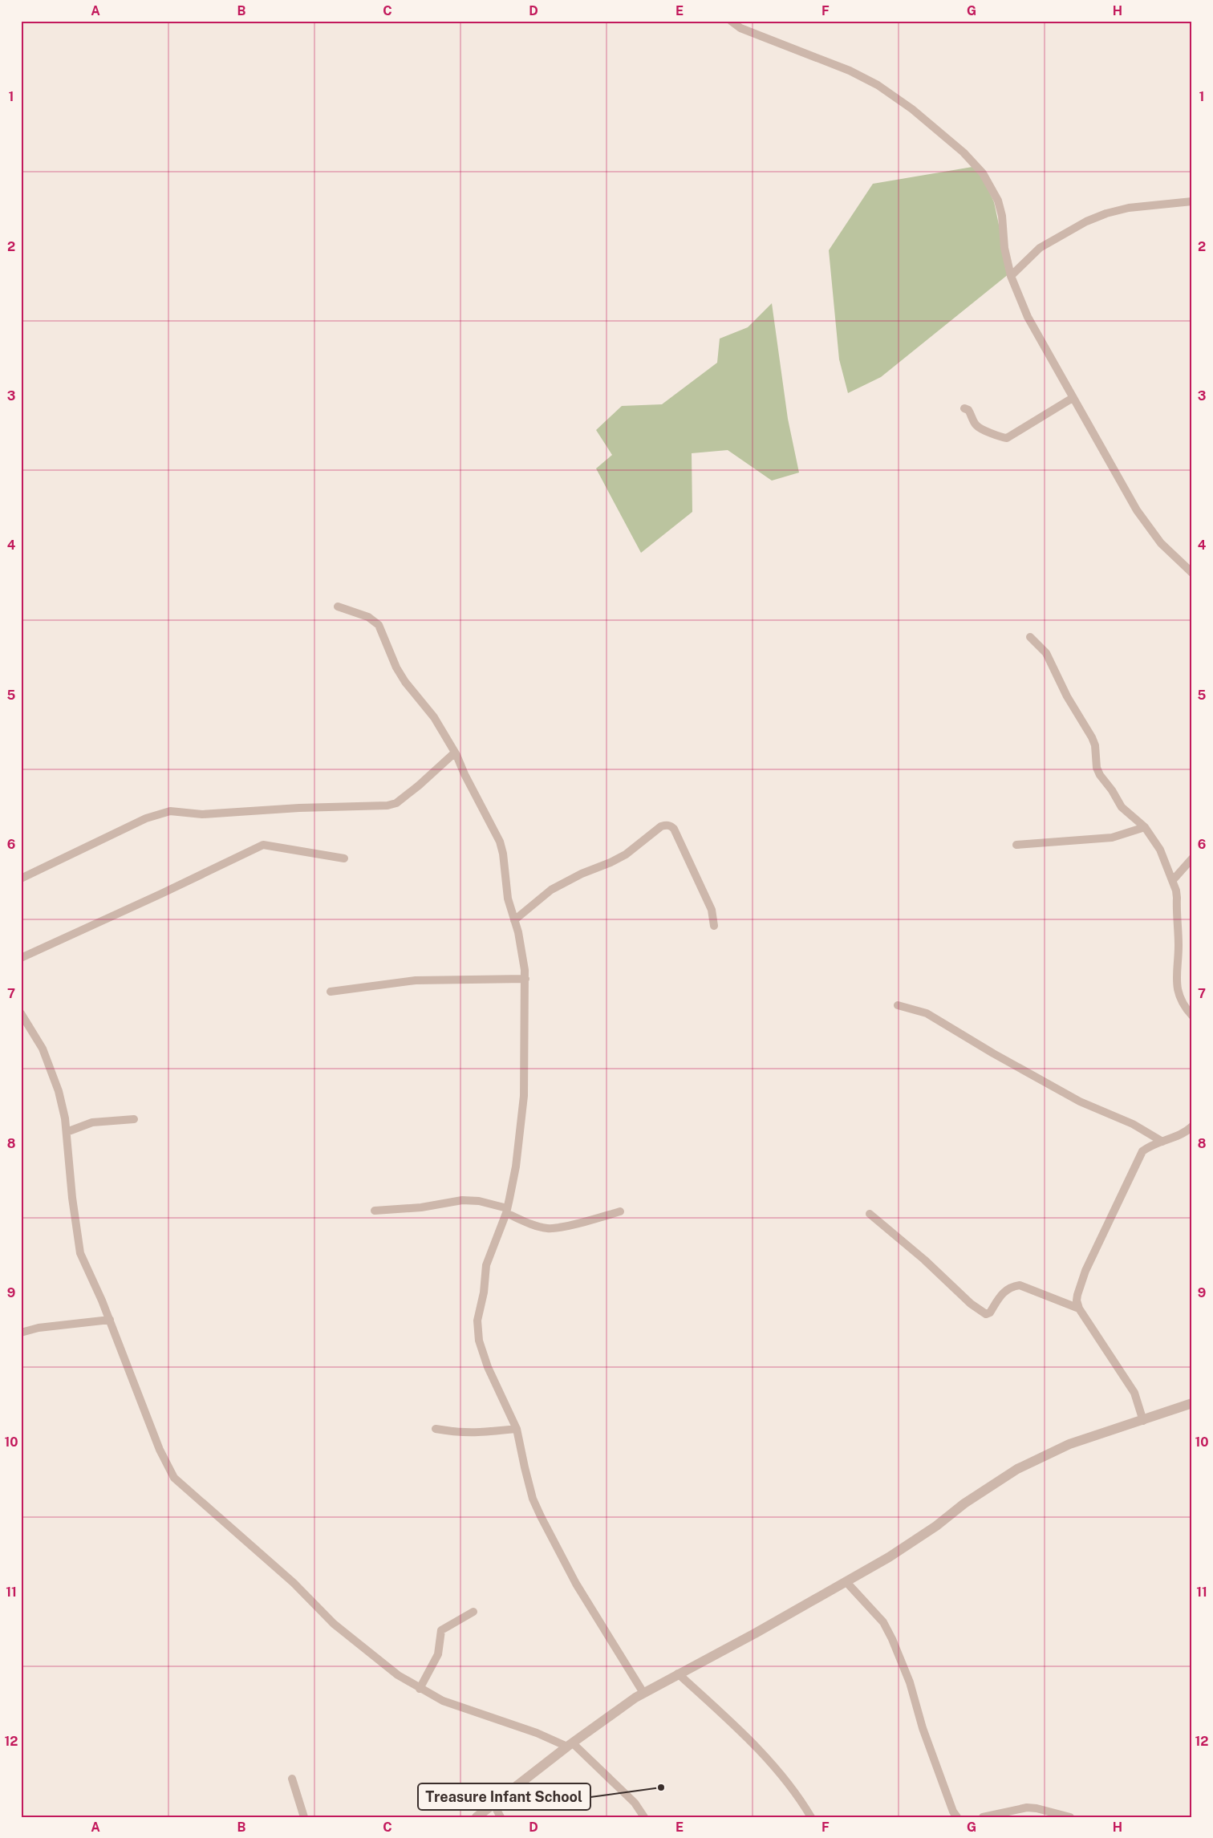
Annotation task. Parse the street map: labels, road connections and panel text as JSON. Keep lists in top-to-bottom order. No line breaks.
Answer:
{"places":["Treasure Infant School"],"grid":{"columns":["A","B","C","D","E","F","G","H"],"rows":["1","2","3","4","5","6","7","8","9","10","11","12"]}}
